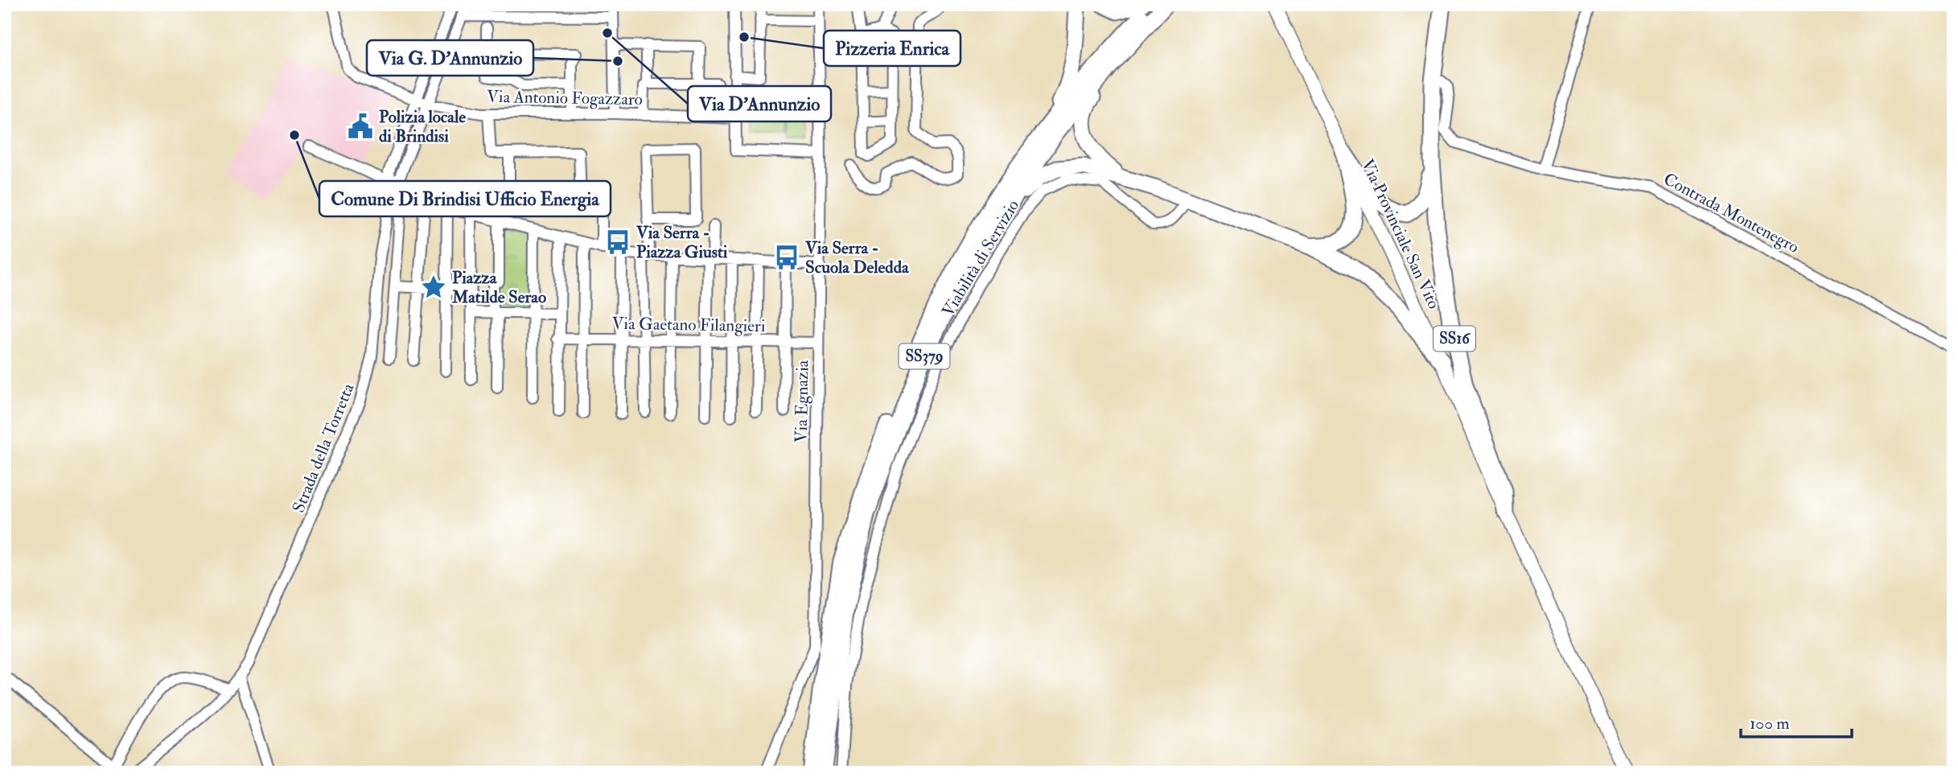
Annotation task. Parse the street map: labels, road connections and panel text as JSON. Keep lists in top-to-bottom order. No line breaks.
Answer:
{"streets":{"highway":["SS16","SS379"],"main road":["Via Provinciale San Vito"],"street":["Via Antonio Fogazzaro","Contrada Montenegro","Viabilità di Servizio","Via Gaetano Filangieri","Via Egnazia","Strada della Torretta"]},"crossings":[["Via Antonio Fogazzaro","Strada della Torretta"],["Contrada Montenegro","SS16"],["Via Provinciale San Vito","SS16"],["Via Gaetano Filangieri","Via Egnazia"]],"places":{"other":["Via D'Annunzio","Pizzeria Enrica","Via G. D'Annunzio","Comune Di Brindisi Ufficio Energia"],"public building":["Polizia locale di Brindisi"],"bus stop":["Via Serra - Piazza Giusti","Via Serra - Scuola Deledda"],"place":["Piazza Matilde Serao"]},"scale_bar":"100 m"}
